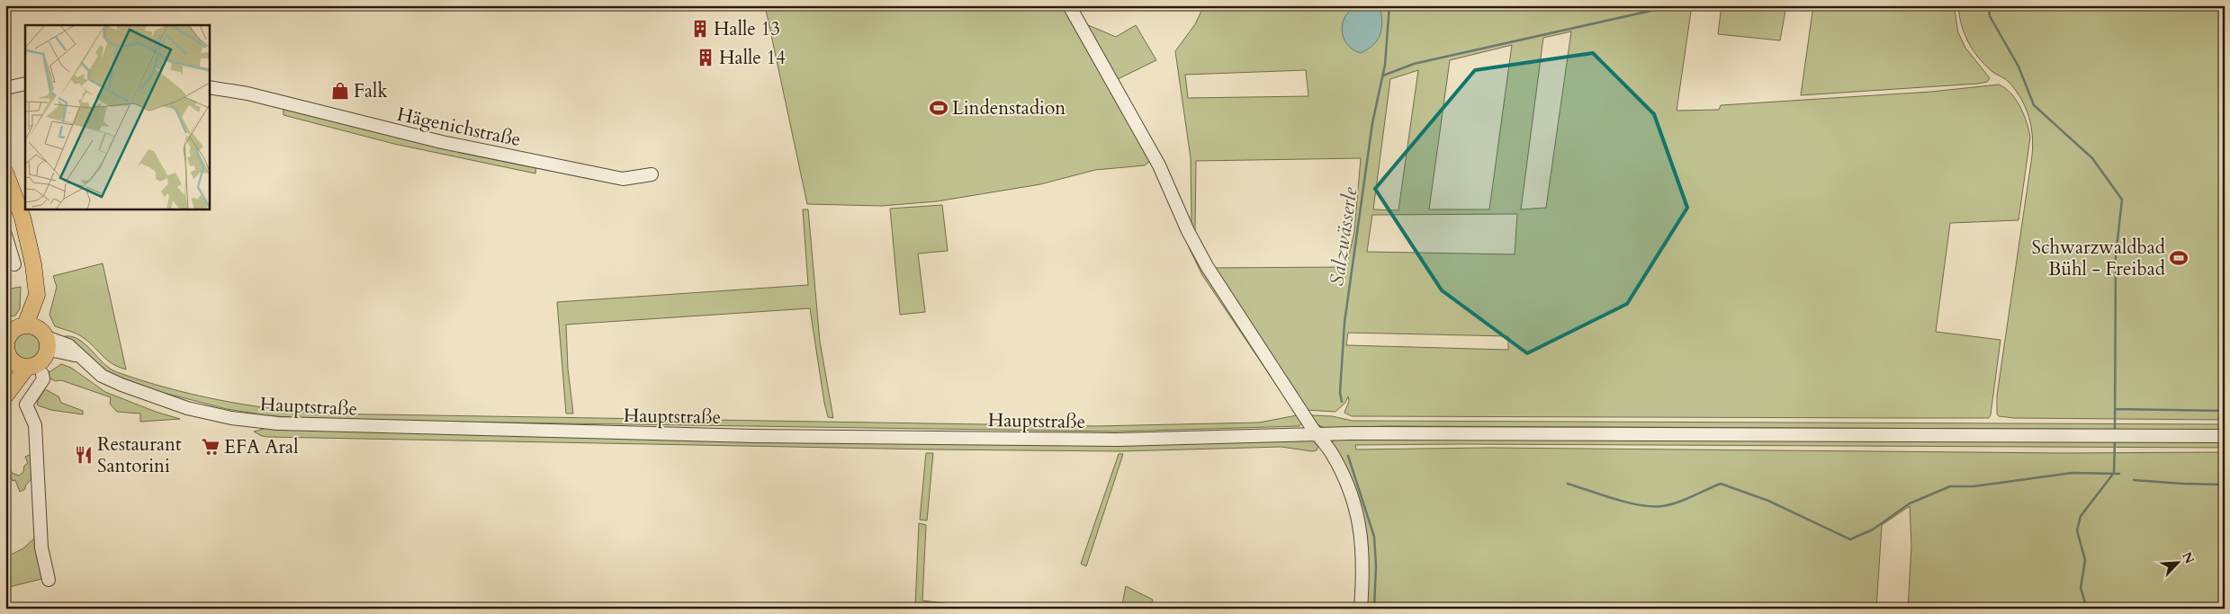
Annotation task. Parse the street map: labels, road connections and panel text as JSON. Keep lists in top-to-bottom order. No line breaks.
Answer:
{"streets":{"street":["Hägenichstraße","Hauptstraße"]},"water":["Salzwässerle"],"places":{"building":["Halle 13","Halle 14"],"shop":["Falk"],"sports":["Lindenstadion","Schwarzwaldbad Bühl - Freibad"],"supermarket":["EFA Aral"],"restaurant":["Restaurant Santorini"]},"north":"top right"}
